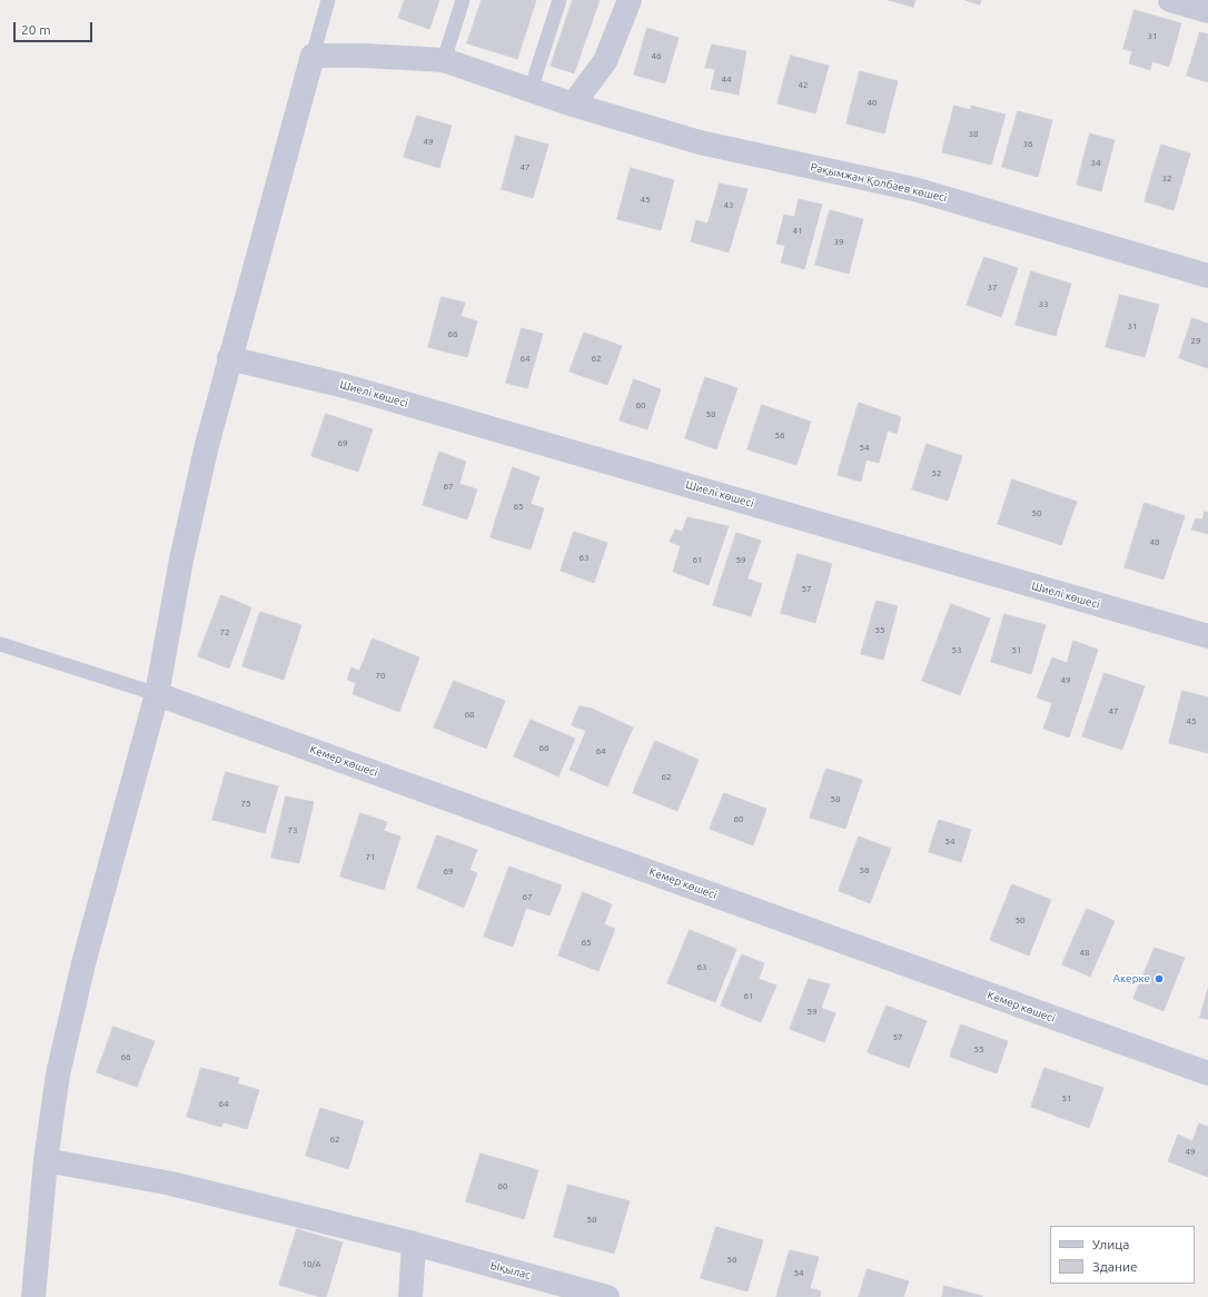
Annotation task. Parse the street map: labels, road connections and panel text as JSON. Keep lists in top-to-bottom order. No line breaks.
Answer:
{"streets":{"street":["Рақымжан Қолбаев көшесі","Шиелі көшесі","Кемер көшесі","Ықылас"]},"places":["Акерке"],"house_numbers":["31","46","44","42","40","38","49","36","34","47","32","45","43","41","39","37","33","31","66","29","64","62","60","58","56","69","54","52","67","65","50","48","63","61","59","57","55","72","53","51","70","49","47","68","45","66","64","62","58","75","60","73","54","71","56","69","67","50","65","48","63","61","59","57","55","66","51","64","62","49","60","58","56","10/А","54"],"legend":["Улица","Здание"],"scale_bar":"20 m"}
